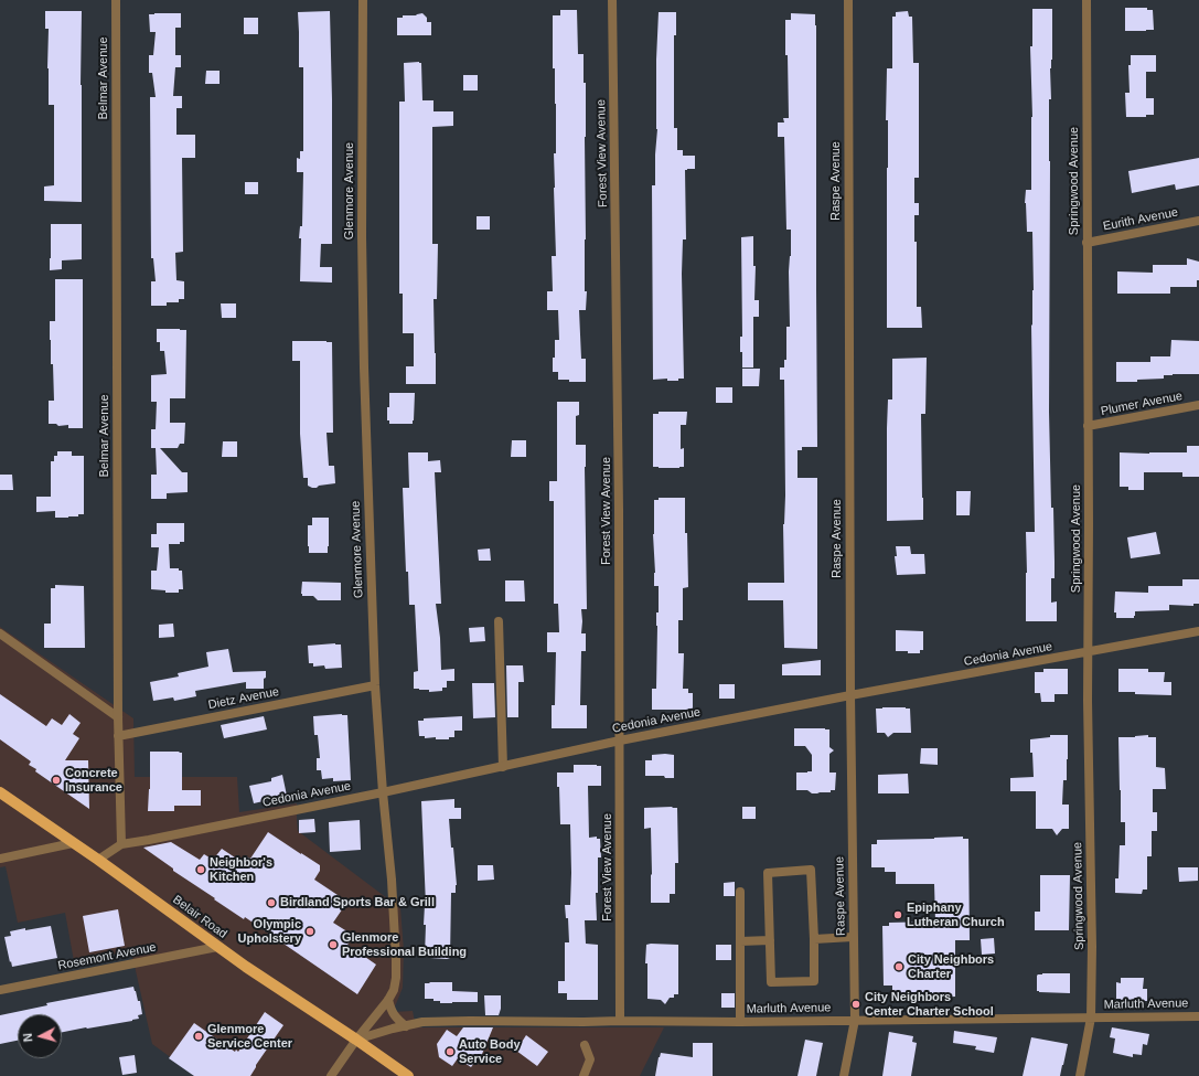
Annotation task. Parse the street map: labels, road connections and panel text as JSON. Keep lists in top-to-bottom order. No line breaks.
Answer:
{"streets":{"main road":["Belair Road"],"street":["Belmar Avenue","Forest View Avenue","Raspe Avenue","Springwood Avenue","Glenmore Avenue","Eurith Avenue","Plumer Avenue","Cedonia Avenue","Dietz Avenue","Rosemont Avenue","Marluth Avenue"]},"crossings":[["Belmar Avenue","Cedonia Avenue"],["Belmar Avenue","Dietz Avenue"],["Forest View Avenue","Cedonia Avenue"],["Forest View Avenue","Marluth Avenue"],["Raspe Avenue","Cedonia Avenue"],["Raspe Avenue","Marluth Avenue"],["Springwood Avenue","Eurith Avenue"],["Springwood Avenue","Plumer Avenue"],["Springwood Avenue","Cedonia Avenue"],["Springwood Avenue","Marluth Avenue"],["Glenmore Avenue","Cedonia Avenue"],["Glenmore Avenue","Dietz Avenue"],["Glenmore Avenue","Belair Road"],["Glenmore Avenue","Marluth Avenue"],["Belair Road","Rosemont Avenue"],["Belair Road","Marluth Avenue"]],"places":["Concrete Insurance","Neighbor's Kitchen","Birdland Sports Bar & Grill","Epiphany Lutheran Church","Olympic Upholstery","Glenmore Professional Building","City Neighbors Charter","City Neighbors Center Charter School","Glenmore Service Center","Auto Body Service"],"north":"left"}
